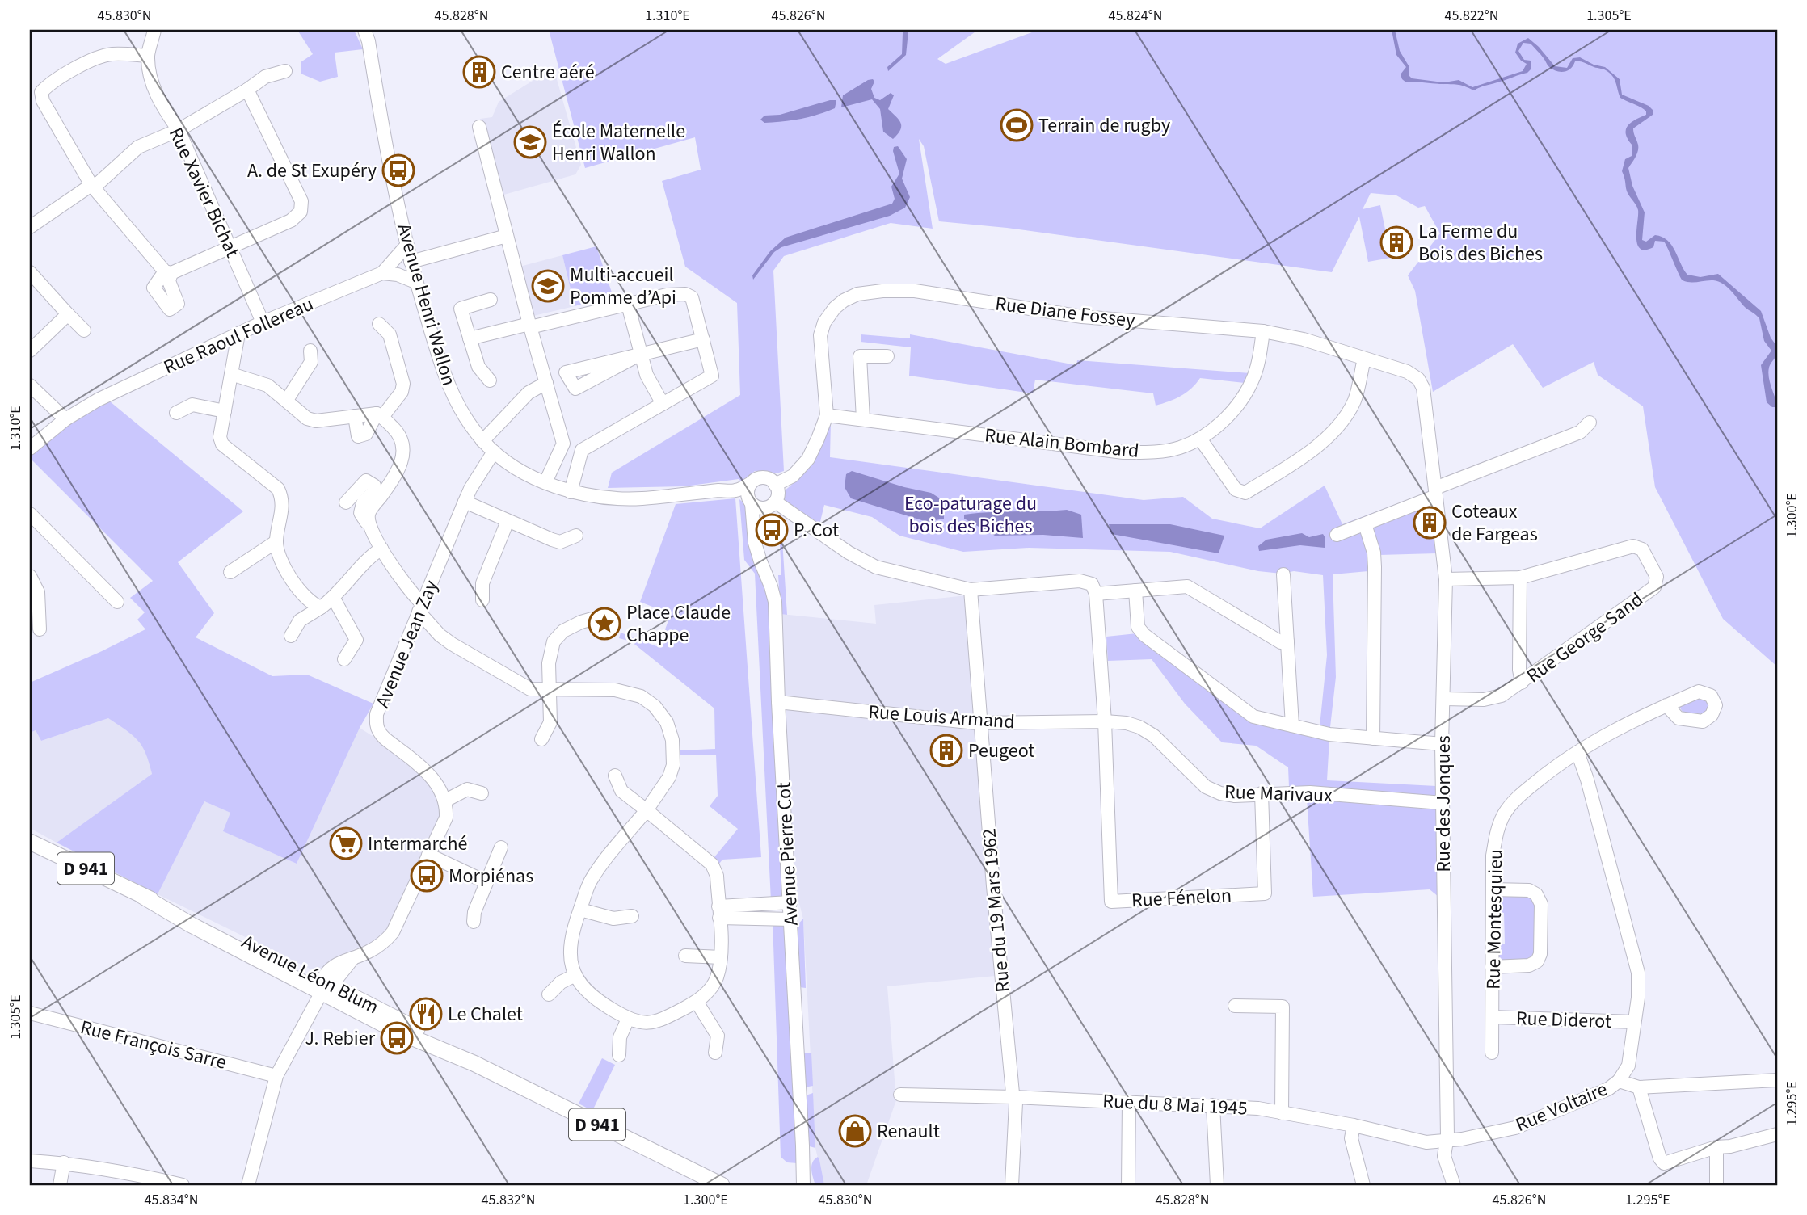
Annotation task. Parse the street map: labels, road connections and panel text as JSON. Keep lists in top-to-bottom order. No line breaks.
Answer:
{"streets":{"main road":["D 941","Avenue Léon Blum"],"street":["Rue Xavier Bichat","Avenue Henri Wallon","Rue Diane Fossey","Rue Raoul Follereau","Rue Alain Bombard","Rue George Sand","Avenue Jean Zay","Rue Louis Armand","Rue Marivaux","Rue des Jonques","Avenue Pierre Cot","Rue Fénelon","Rue du 19 Mars 1962","Rue Montesquieu","Rue Diderot","Rue François Sarre","Rue du 8 Mai 1945","Rue Voltaire"]},"crossings":[["Rue Xavier Bichat","Rue Raoul Follereau"],["Avenue Henri Wallon","Rue Diane Fossey"],["Avenue Henri Wallon","Avenue Jean Zay"],["Avenue Henri Wallon","Avenue Pierre Cot"],["Rue Diane Fossey","Rue Alain Bombard"],["Rue Diane Fossey","Rue des Jonques"],["Rue Diane Fossey","Avenue Pierre Cot"],["Rue George Sand","Rue des Jonques"],["Rue Louis Armand","Rue Marivaux"],["Rue Louis Armand","Avenue Pierre Cot"],["Rue Louis Armand","Rue Fénelon"],["Rue Louis Armand","Rue du 19 Mars 1962"],["Rue Marivaux","Rue des Jonques"],["Rue Marivaux","Rue Fénelon"],["Rue des Jonques","Rue du 8 Mai 1945"],["Rue des Jonques","Rue Voltaire"],["Rue du 19 Mars 1962","Rue du 8 Mai 1945"],["Rue Montesquieu","Rue Diderot"],["Rue du 8 Mai 1945","Rue Voltaire"]],"parks":["Eco-paturage du bois des Biches"],"places":{"building":["Centre aéré","La Ferme du Bois des Biches","Coteaux de Fargeas","Peugeot"],"sports":["Terrain de rugby"],"school or university":["École Maternelle Henri Wallon","Multi-accueil Pomme d’Api"],"bus stop":["A. de St Exupéry","P. Cot","Morpiénas","J. Rebier"],"place":["Place Claude Chappe"],"supermarket":["Intermarché"],"restaurant":["Le Chalet"],"shop":["Renault"]},"coordinates":["45.830°N","45.828°N","1.310°E","45.826°N","45.824°N","45.822°N","1.305°E","1.300°E","1.295°E","45.834°N","45.832°N"]}
